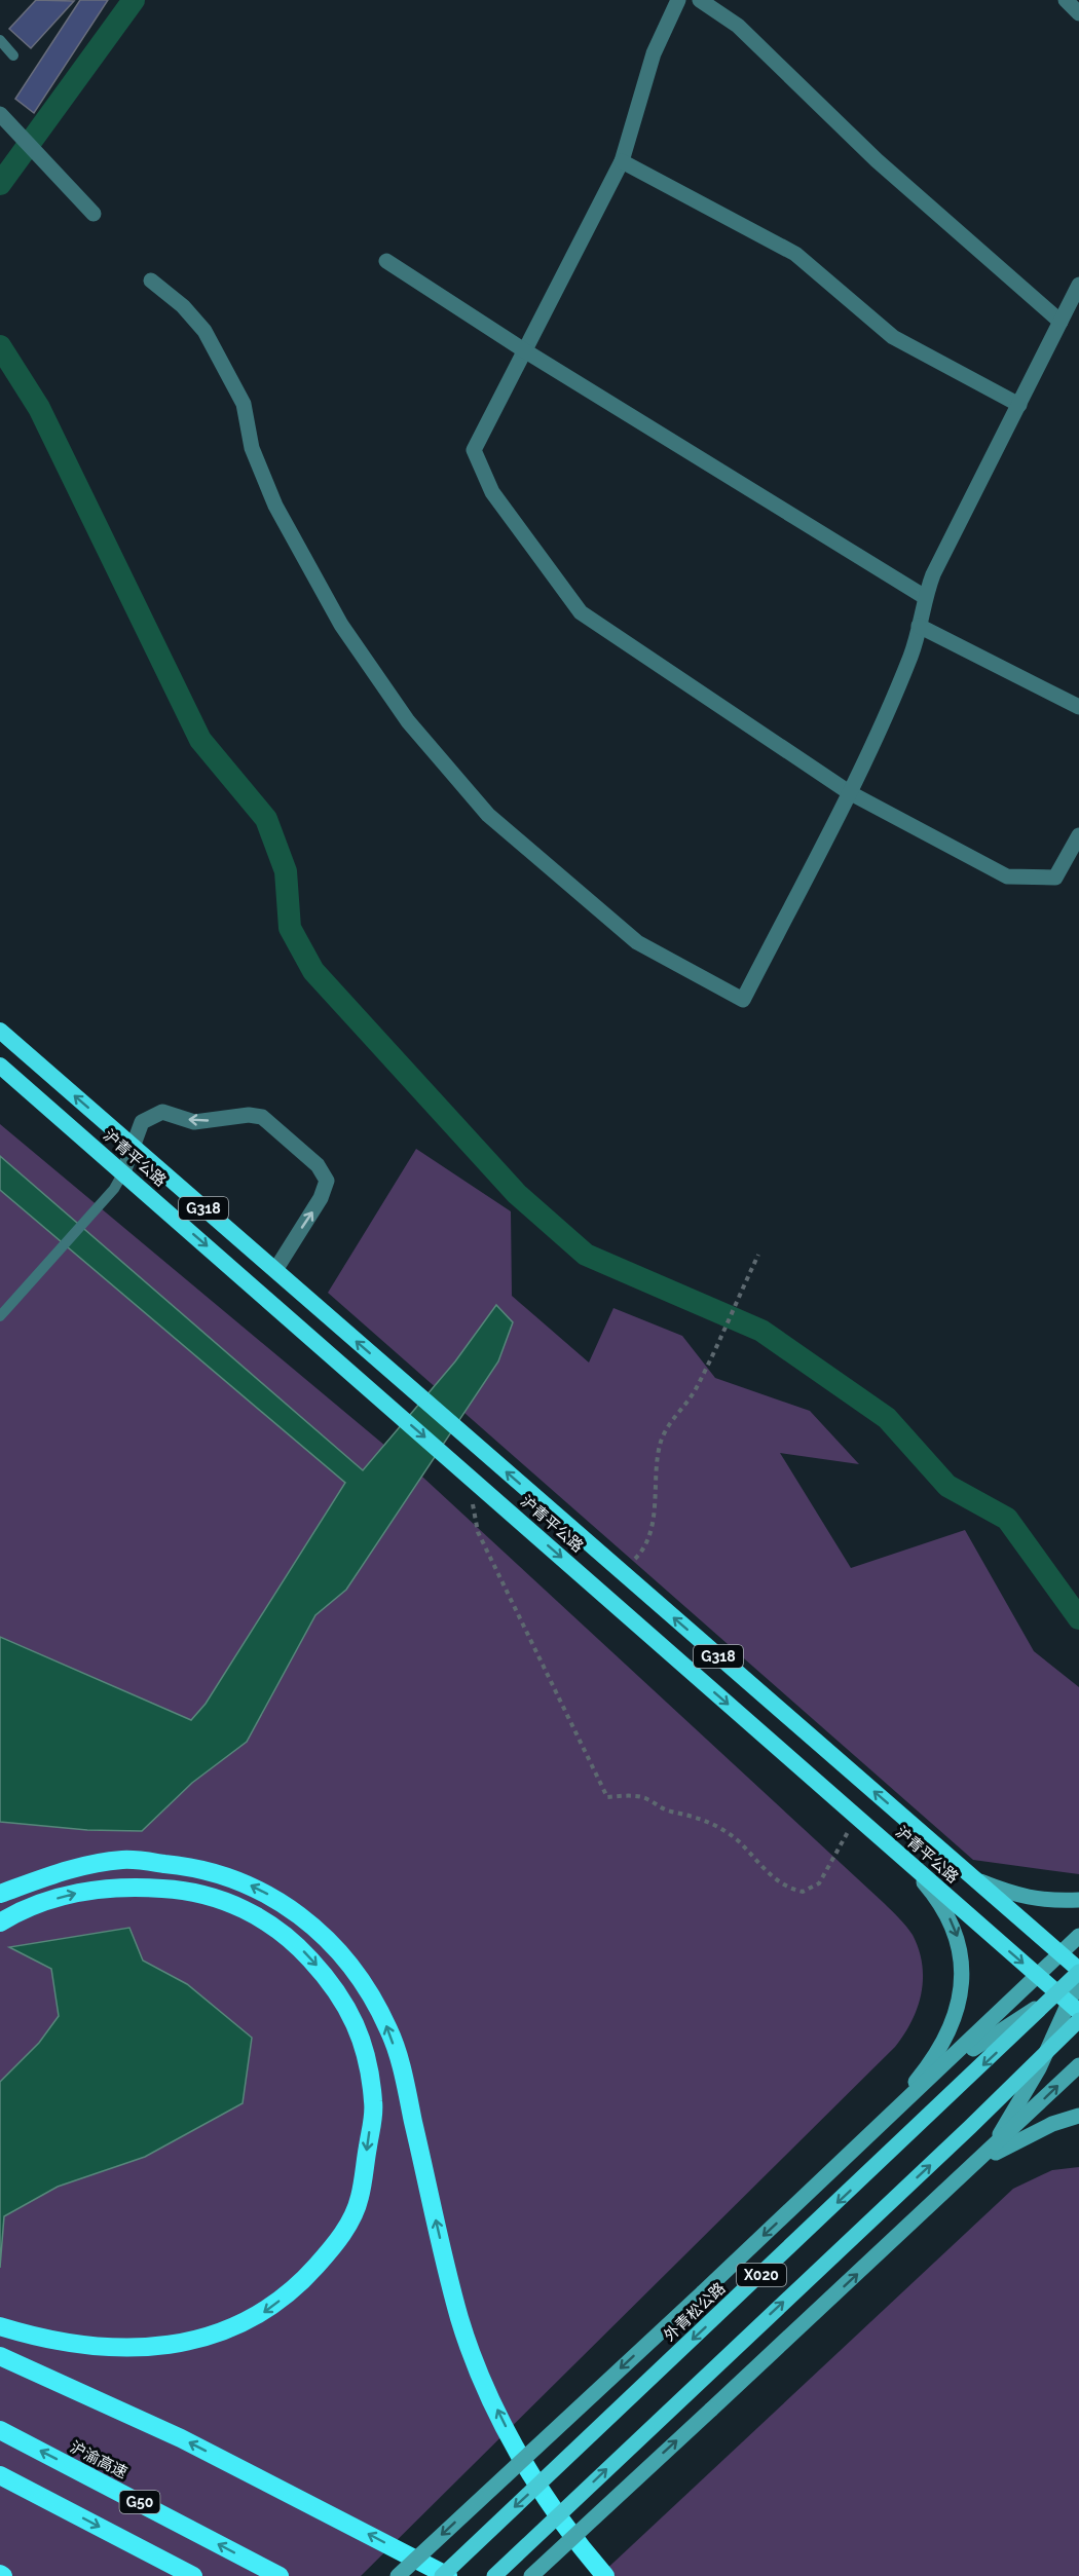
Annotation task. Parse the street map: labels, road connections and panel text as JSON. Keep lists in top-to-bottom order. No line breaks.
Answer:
{"streets":{"highway":["沪青平公路","G318","沪渝高速","G50"],"main road":["X020","外青松公路"]},"crossings":[["沪青平公路","外青松公路"]]}
